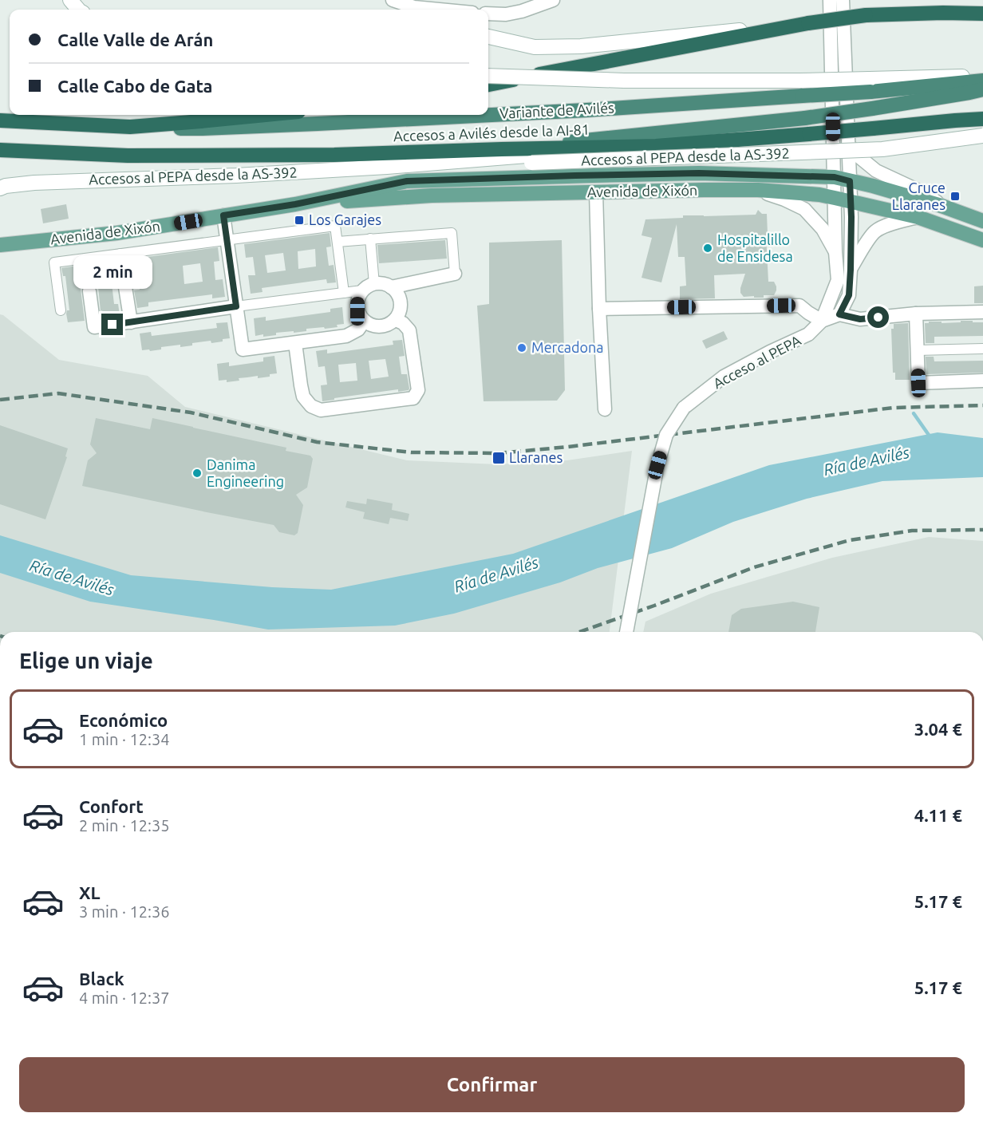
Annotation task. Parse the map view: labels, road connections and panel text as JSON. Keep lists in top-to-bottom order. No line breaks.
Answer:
{"streets":{"highway":["Variante de Avilés","Accesos a Avilés desde la AI-81"],"main road":["Accesos al PEPA desde la AS-392","Avenida de Xixón"],"street":["Acceso al PEPA"]},"crossings":[["Variante de Avilés","Accesos a Avilés desde la AI-81"],["Accesos a Avilés desde la AI-81","Accesos al PEPA desde la AS-392"]],"water":["Ría de Avilés"],"places":{"transit":["Cruce Llaranes","Los Garajes","Llaranes"],"other":["Hospitalillo de Ensidesa","Mercadona","Danima Engineering"]},"page":{"banner":["Calle Valle de Arán","Calle Cabo de Gata"],"bubble":"2 min","heading":"Elige un viaje","list":[{"name":"Económico","note":"1 min · 12:34","value":"3.04 €"},{"name":"Confort","note":"2 min · 12:35","value":"4.11 €"},{"name":"XL","note":"3 min · 12:36","value":"5.17 €"},{"name":"Black","note":"4 min · 12:37","value":"5.17 €"}],"buttons":"Confirmar"}}
